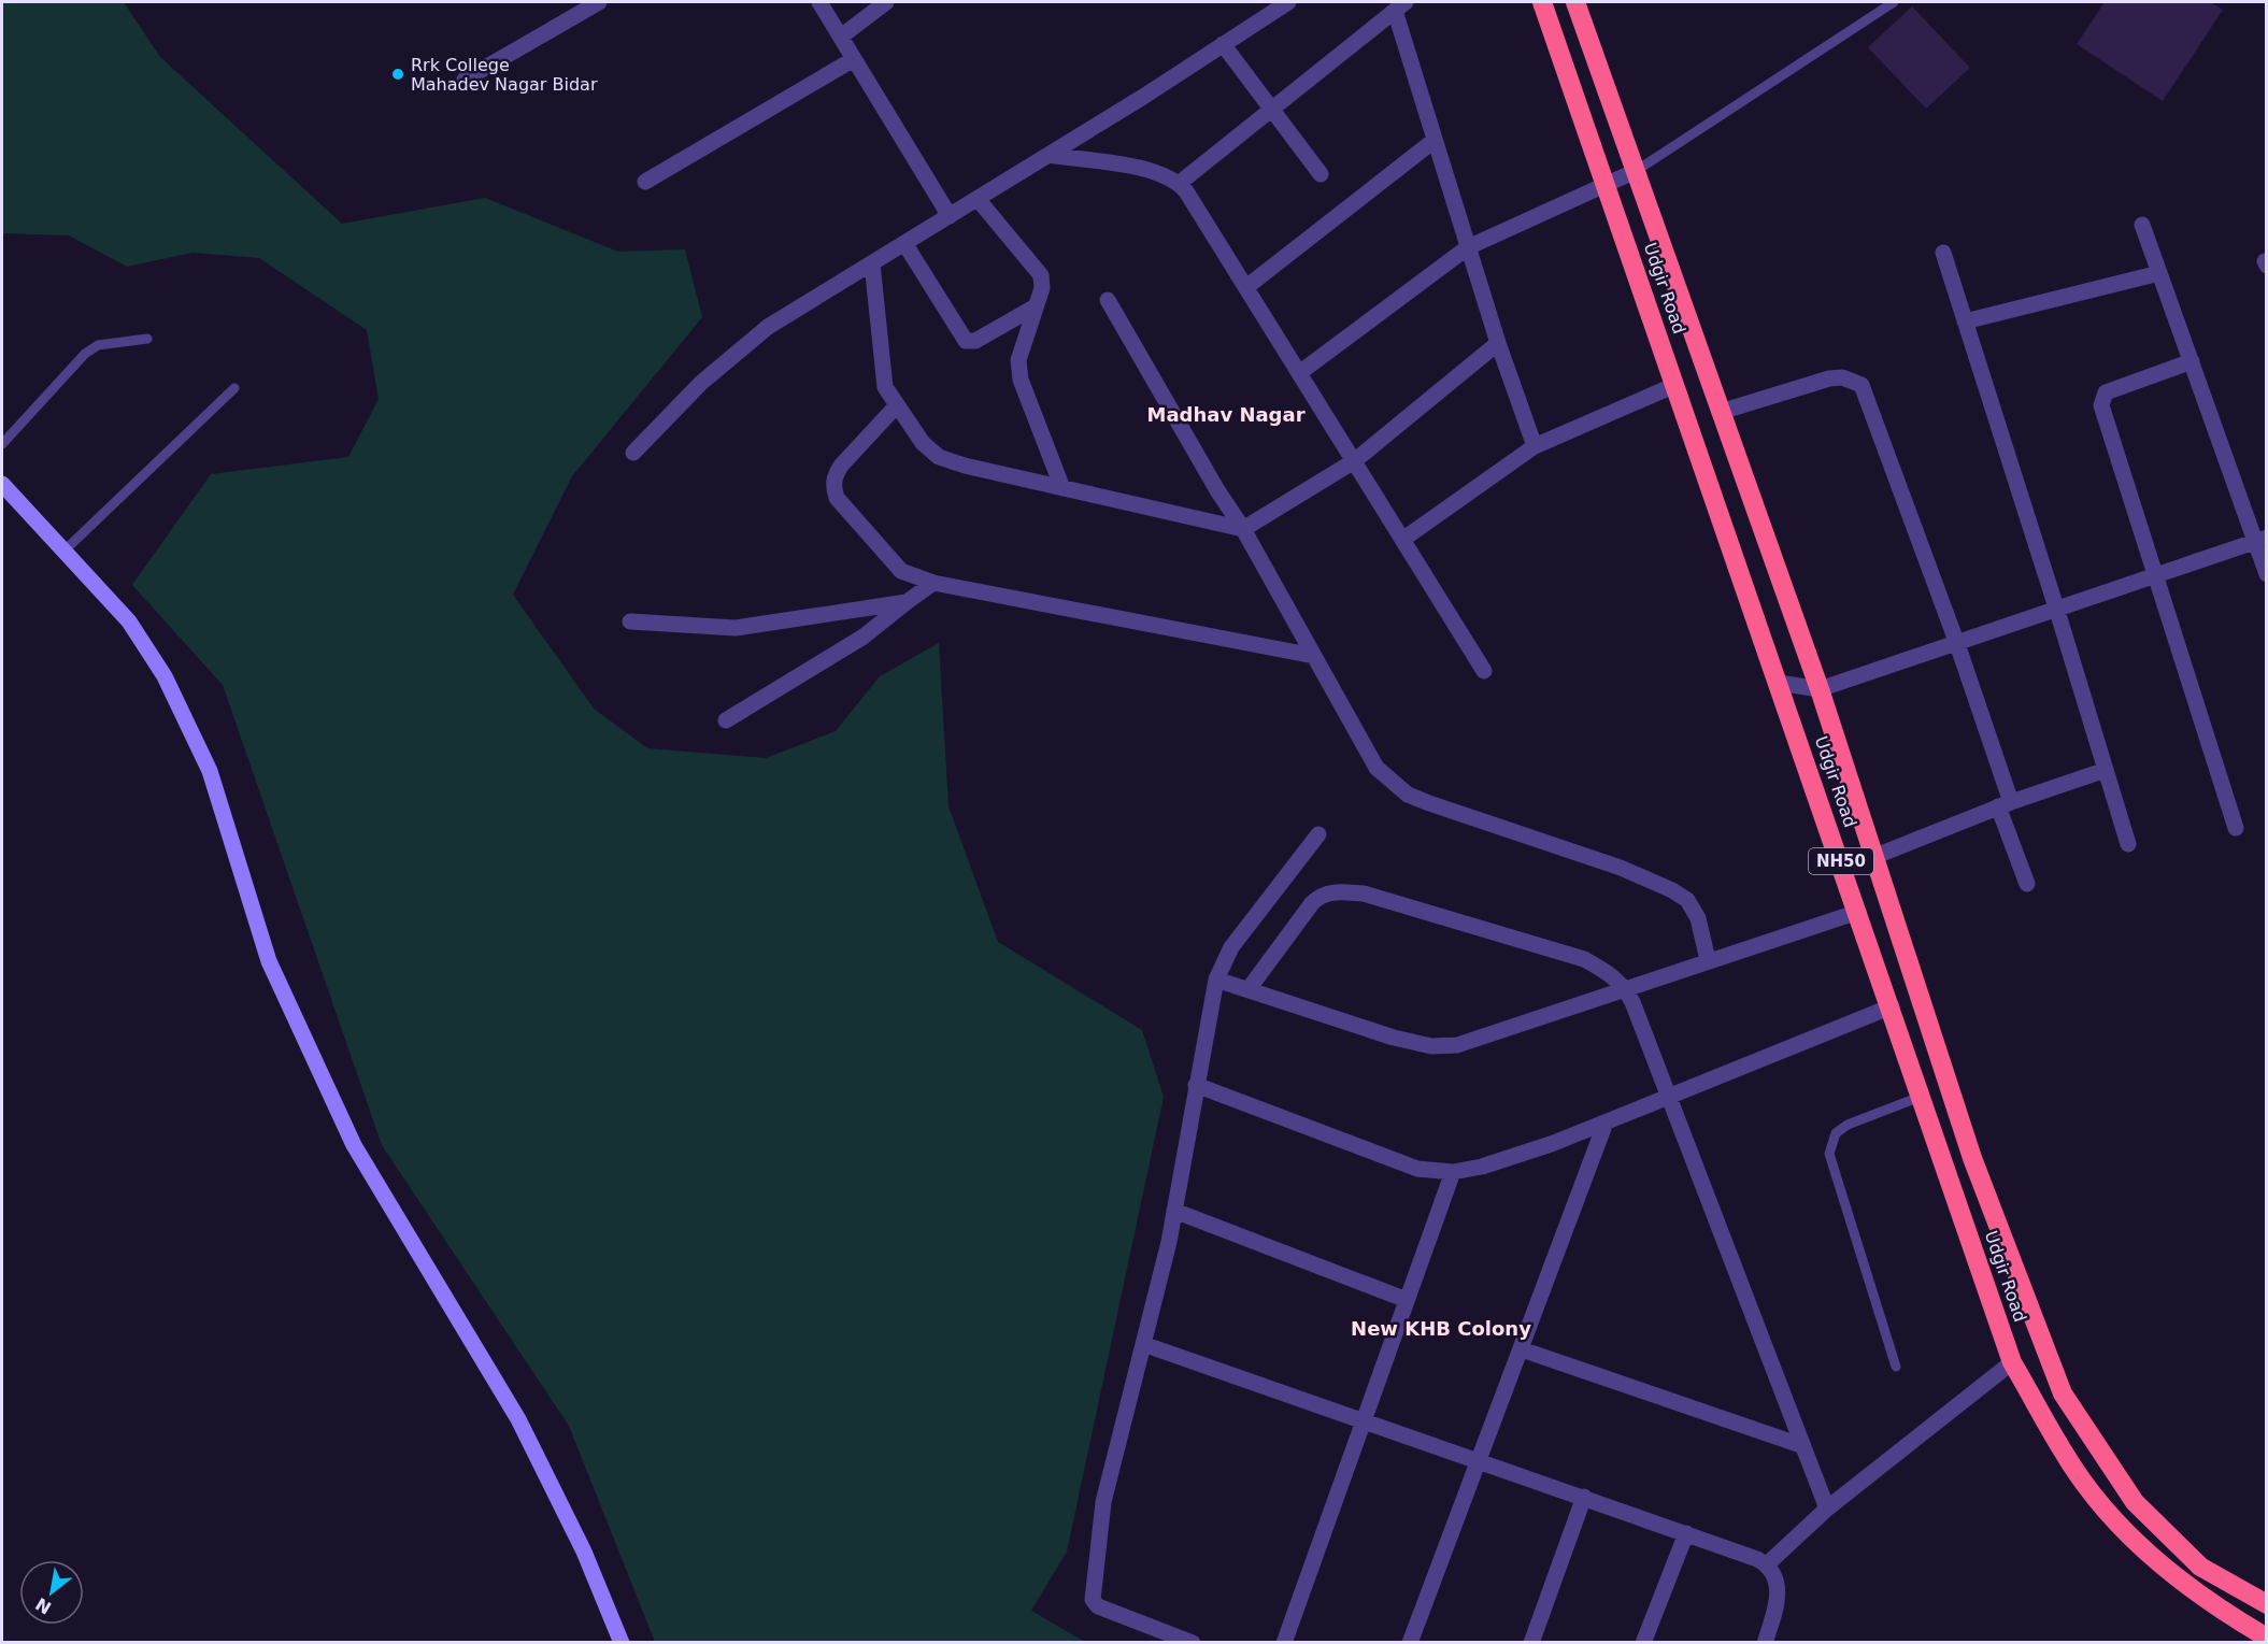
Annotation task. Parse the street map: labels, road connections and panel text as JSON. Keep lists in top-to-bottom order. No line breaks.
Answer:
{"streets":{"highway":["Udgir Road","NH50"]},"districts":["Madhav Nagar","New KHB Colony"],"places":["Rrk College Mahadev Nagar Bidar"],"north":"bottom left"}
